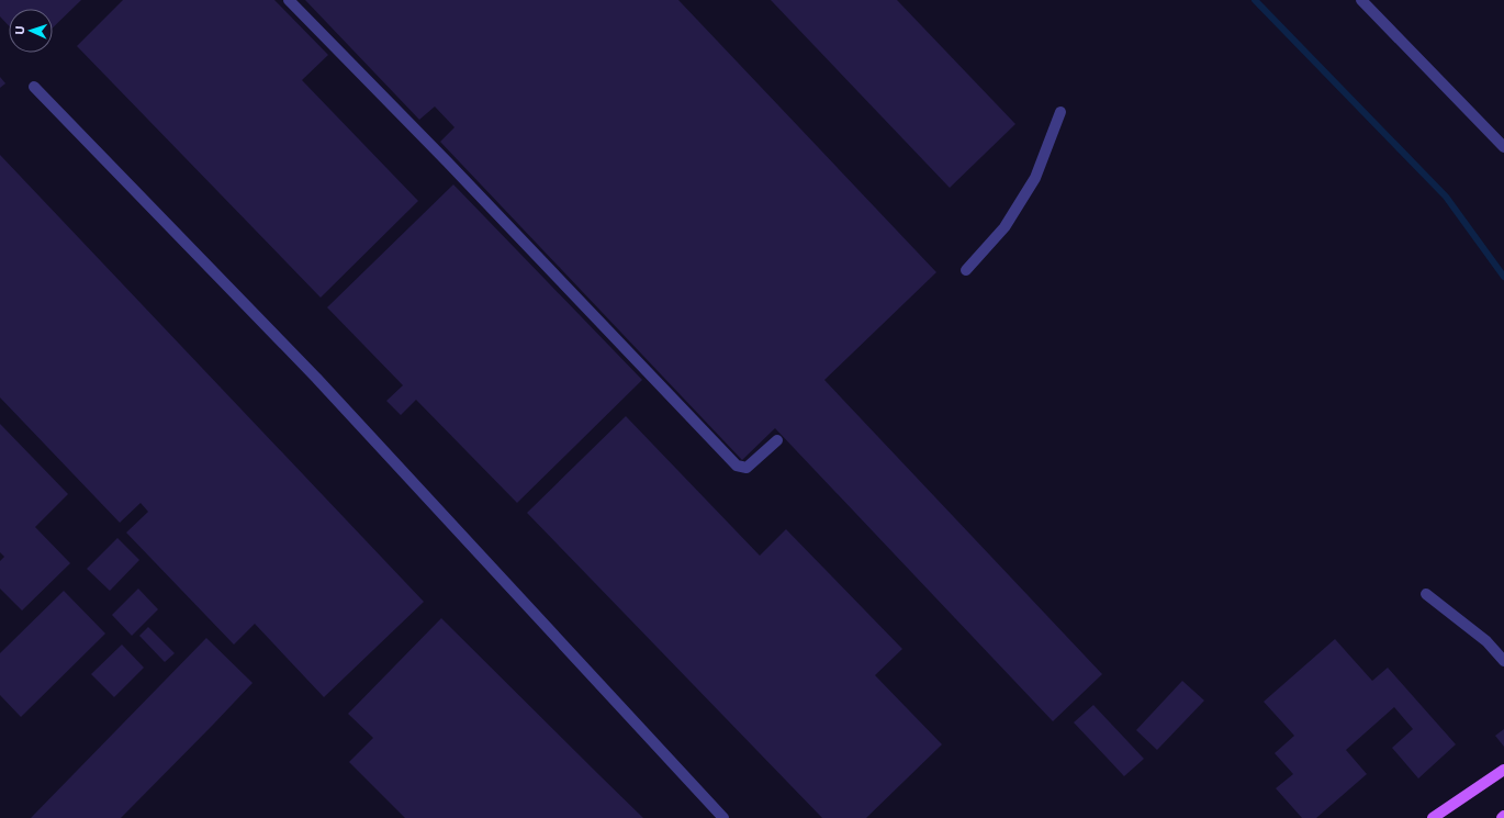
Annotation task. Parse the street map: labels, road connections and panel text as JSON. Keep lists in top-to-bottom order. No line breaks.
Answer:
{"north":"left"}
